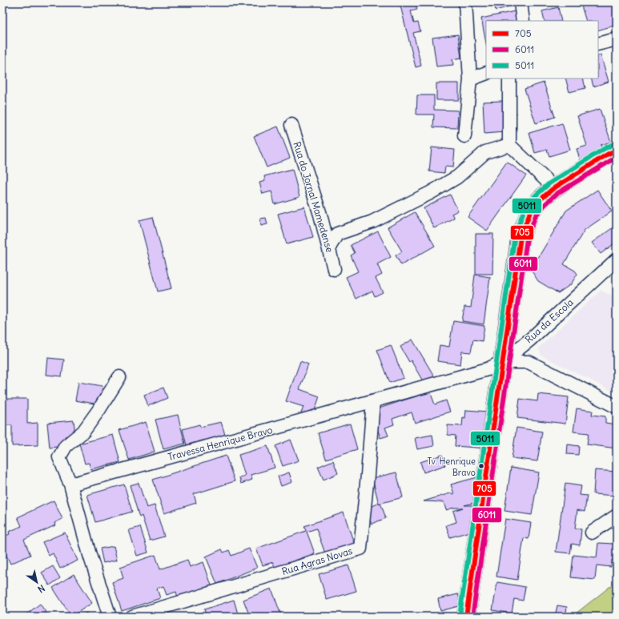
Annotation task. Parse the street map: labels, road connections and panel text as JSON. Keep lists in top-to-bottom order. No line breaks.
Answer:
{"streets":{"street":["Rua do Jornal Mamedense","Rua da Escola","Travessa Henrique Bravo","Rua Agras Novas"]},"crossings":[["Rua da Escola","Travessa Henrique Bravo"],["Travessa Henrique Bravo","Rua Agras Novas"]],"places":["Tv. Henrique Bravo"],"lines":["transit line 5011","transit line 705","transit line 6011"],"legend":["705","6011","5011"],"north":"bottom right"}
